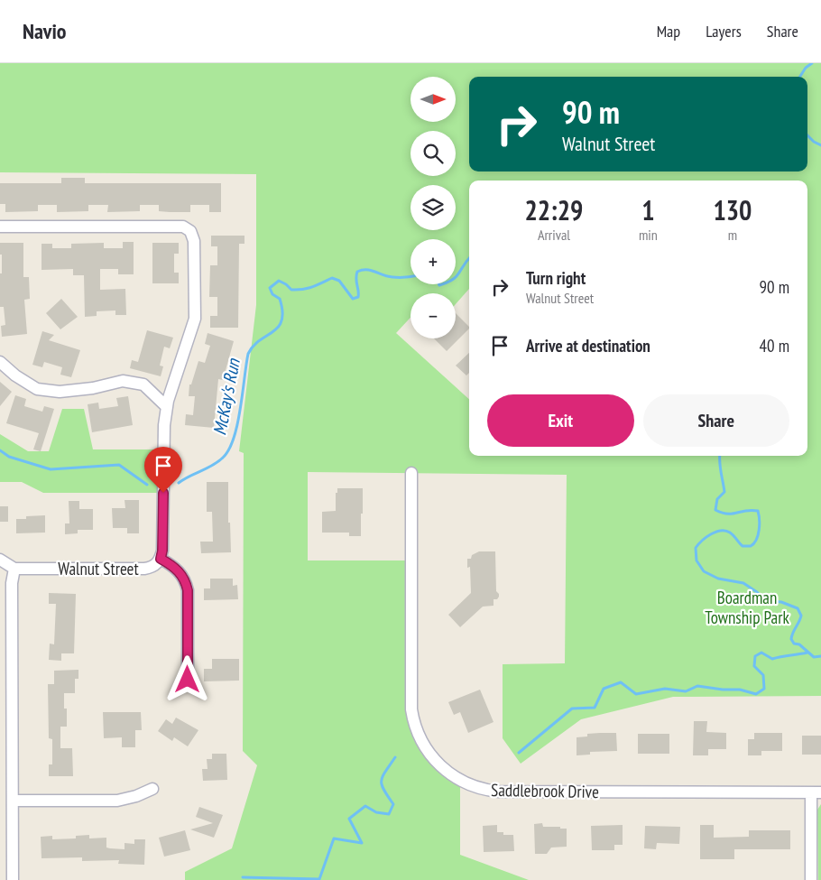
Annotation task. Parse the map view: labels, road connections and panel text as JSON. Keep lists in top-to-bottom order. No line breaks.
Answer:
{"streets":{"street":["Walnut Street","Saddlebrook Drive"]},"water":["McKay's Run"],"parks":["Boardman Township Park"],"north":"right","page":{"header":"Navio","nav":["Map","Layers","Share"],"map_buttons":["+","−"],"turn":["90 m","Walnut Street"],"eta":["22:29","Arrival","1","min","130","m"],"list":[{"name":"Turn right","note":"Walnut Street","value":"90 m"},{"name":"Arrive at destination","value":"40 m"}],"buttons":["Exit","Share"]}}
